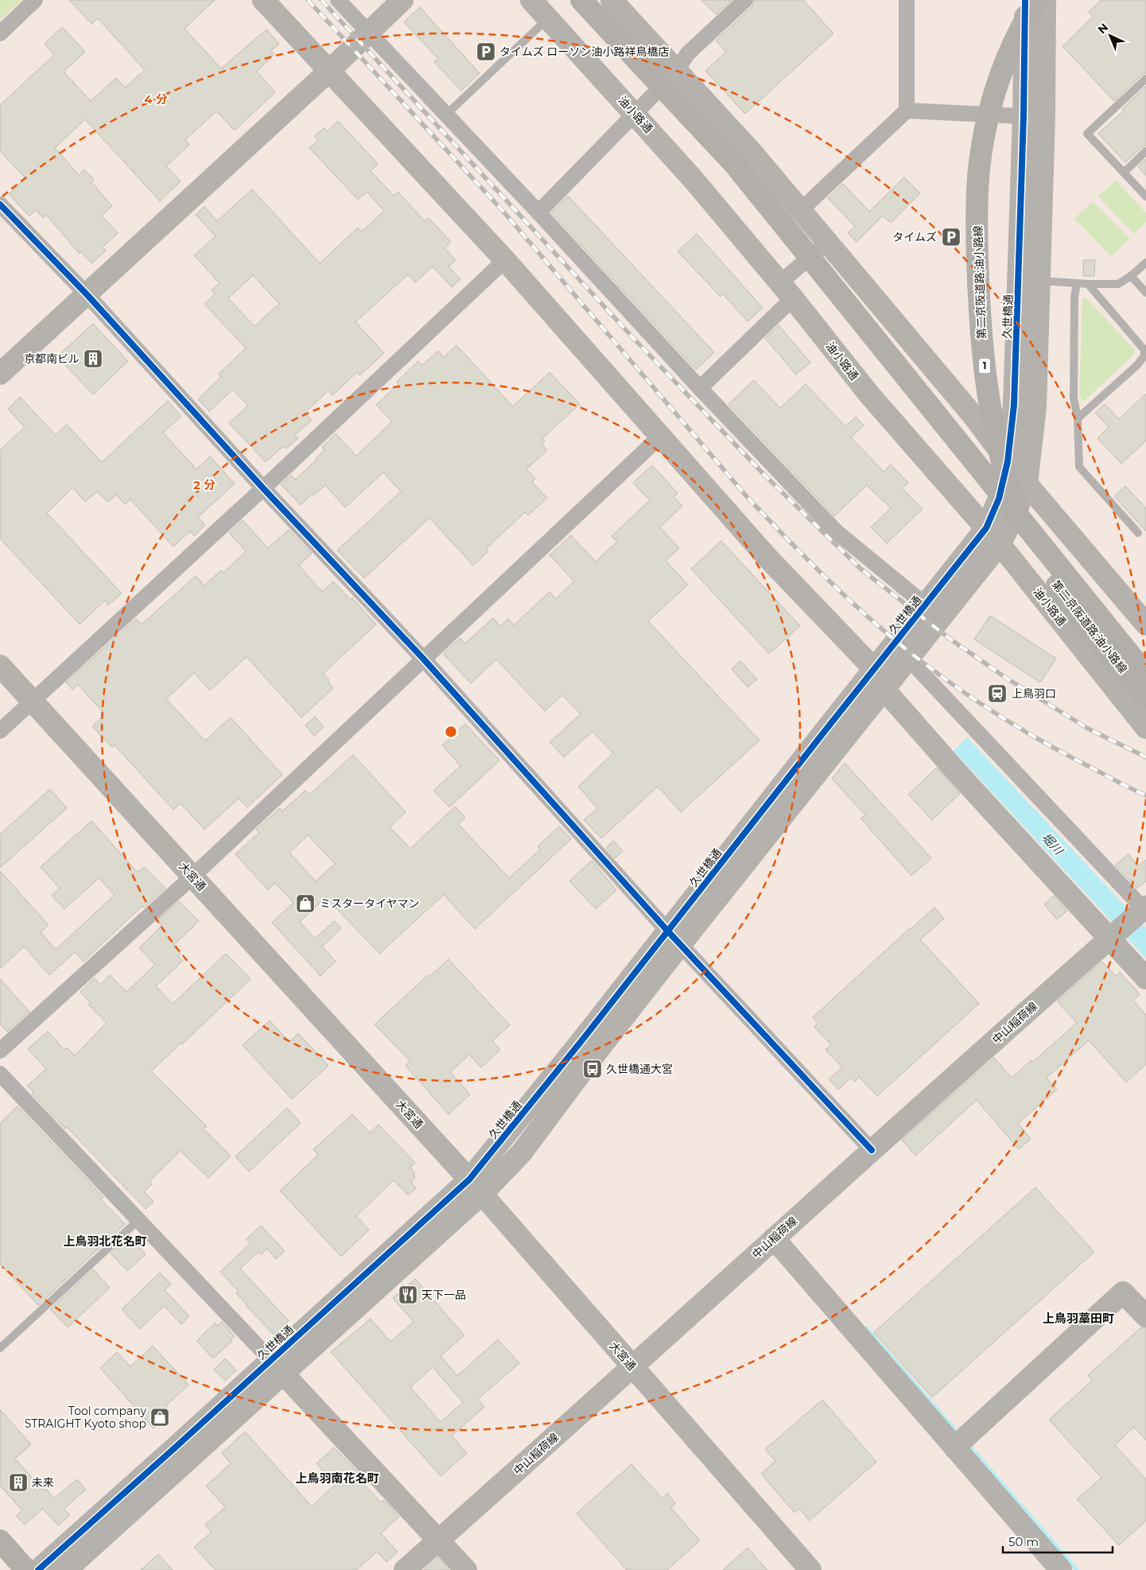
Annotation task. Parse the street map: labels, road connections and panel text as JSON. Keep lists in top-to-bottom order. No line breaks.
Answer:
{"streets":{"highway":["第二京阪道路;油小路線","1"],"street":["油小路通","久世橋通","大宮通","中山稲荷線"]},"crossings":[["油小路通","久世橋通"],["久世橋通","大宮通"],["大宮通","中山稲荷線"]],"districts":["上鳥羽北花名町","上鳥羽藁田町","上鳥羽南花名町"],"water":["堀川"],"places":{"parking":["タイムズ ローソン油小路祥鳥橋店","タイムズ"],"building":["京都南ビル","未来"],"station":["上鳥羽口"],"shop":["ミスタータイヤマン","Tool company STRAIGHT Kyoto shop"],"bus stop":["久世橋通大宮"],"restaurant":["天下一品"]},"scale_bar":"50 m","north":"top left","rings":["4 分","2 分"]}
